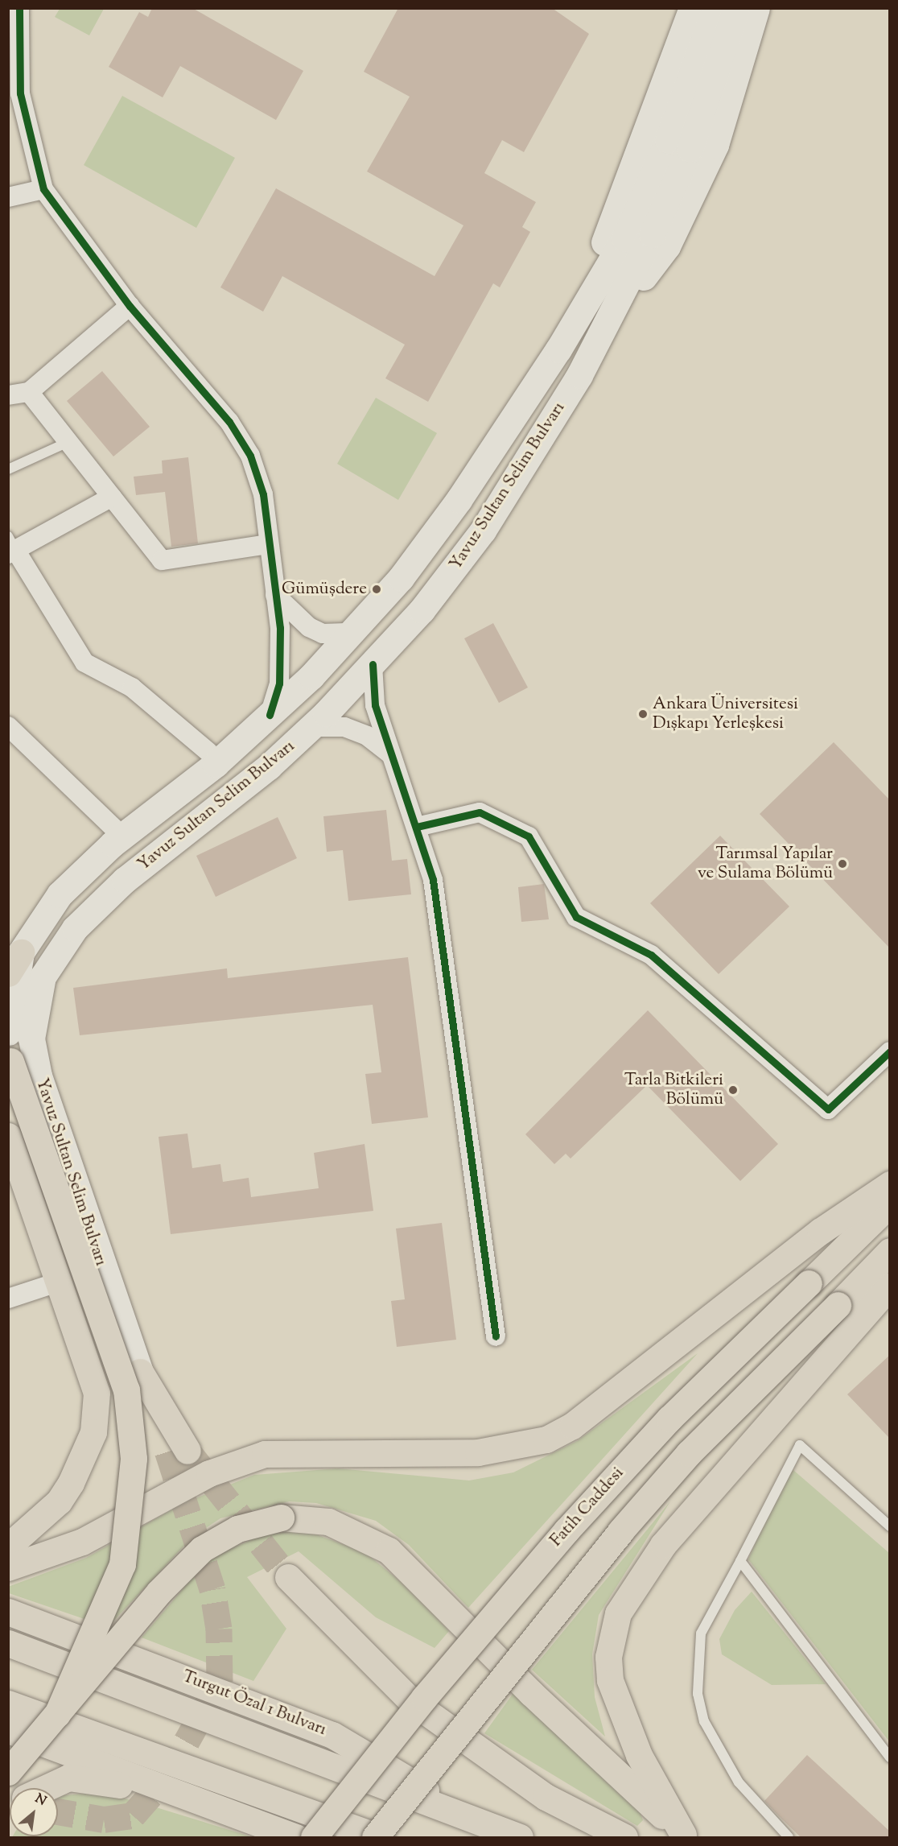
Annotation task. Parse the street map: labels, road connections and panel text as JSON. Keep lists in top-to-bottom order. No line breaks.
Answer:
{"streets":{"main road":["Yavuz Sultan Selim Bulvarı","Fatih Caddesi","Turgut Özal 1 Bulvarı"]},"places":["Gümüşdere","Ankara Üniversitesi Dışkapı Yerleşkesi","Tarımsal Yapılar ve Sulama Bölümü","Tarla Bitkileri Bölümü"],"north":"top right"}
